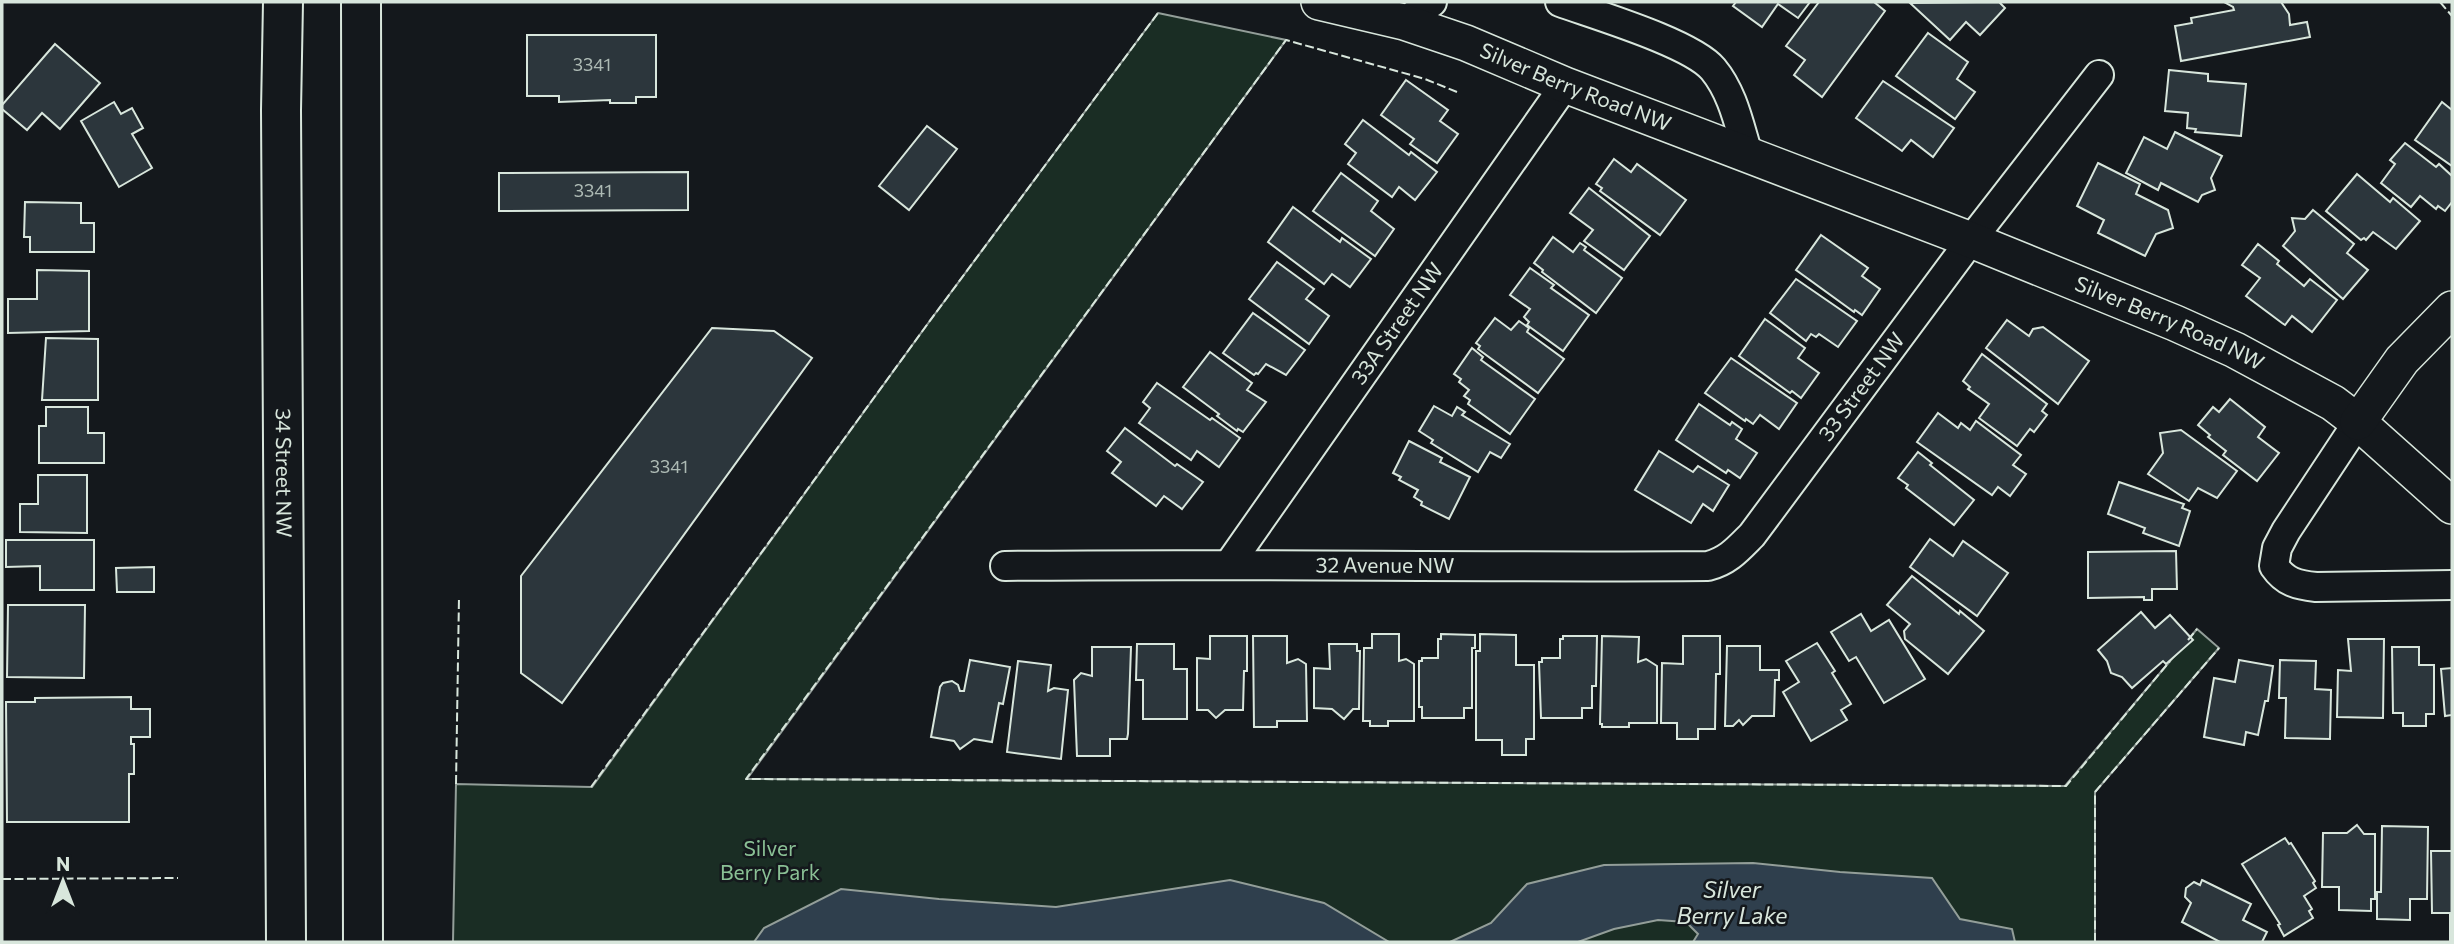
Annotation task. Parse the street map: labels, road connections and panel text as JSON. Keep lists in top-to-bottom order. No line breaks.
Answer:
{"streets":{"main road":["34 Street NW"],"street":["Silver Berry Road NW","33A Street NW","33 Street NW","32 Avenue NW"]},"crossings":[["Silver Berry Road NW","33A Street NW"],["Silver Berry Road NW","33 Street NW"],["33A Street NW","32 Avenue NW"],["33 Street NW","32 Avenue NW"]],"water":["Silver Berry Lake"],"parks":["Silver Berry Park"],"house_numbers":["3341","3341","3341"],"north":"top"}
